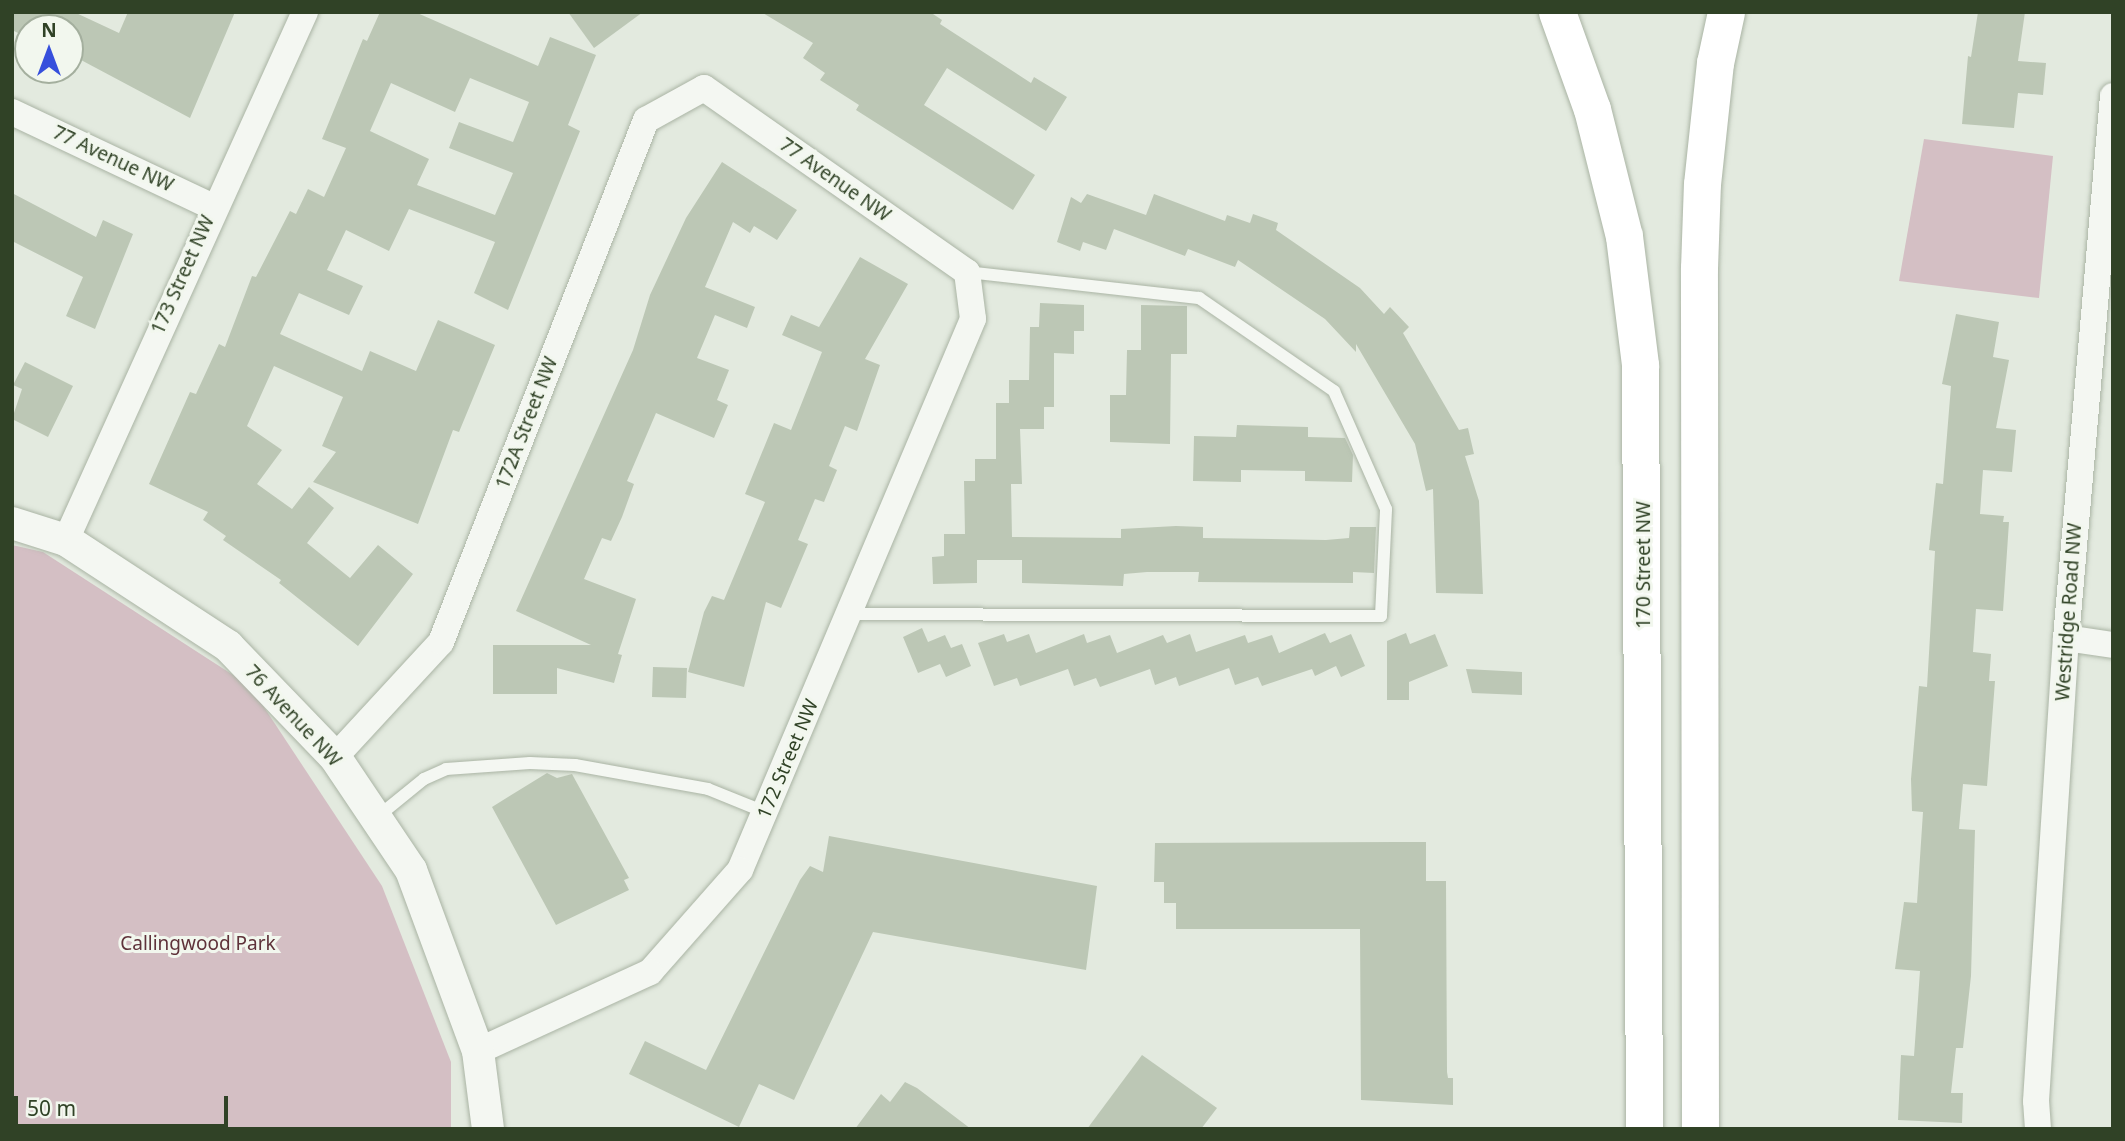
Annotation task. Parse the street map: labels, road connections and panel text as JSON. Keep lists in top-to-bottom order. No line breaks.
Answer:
{"streets":{"main road":["170 Street NW"],"street":["77 Avenue NW","173 Street NW","172A Street NW","Westridge Road NW","76 Avenue NW","172 Street NW"]},"crossings":[["77 Avenue NW","173 Street NW"],["77 Avenue NW","172A Street NW"],["77 Avenue NW","172 Street NW"],["173 Street NW","76 Avenue NW"],["172A Street NW","76 Avenue NW"],["76 Avenue NW","172 Street NW"]],"parks":["Callingwood Park"],"scale_bar":"50 m","north":"top"}
